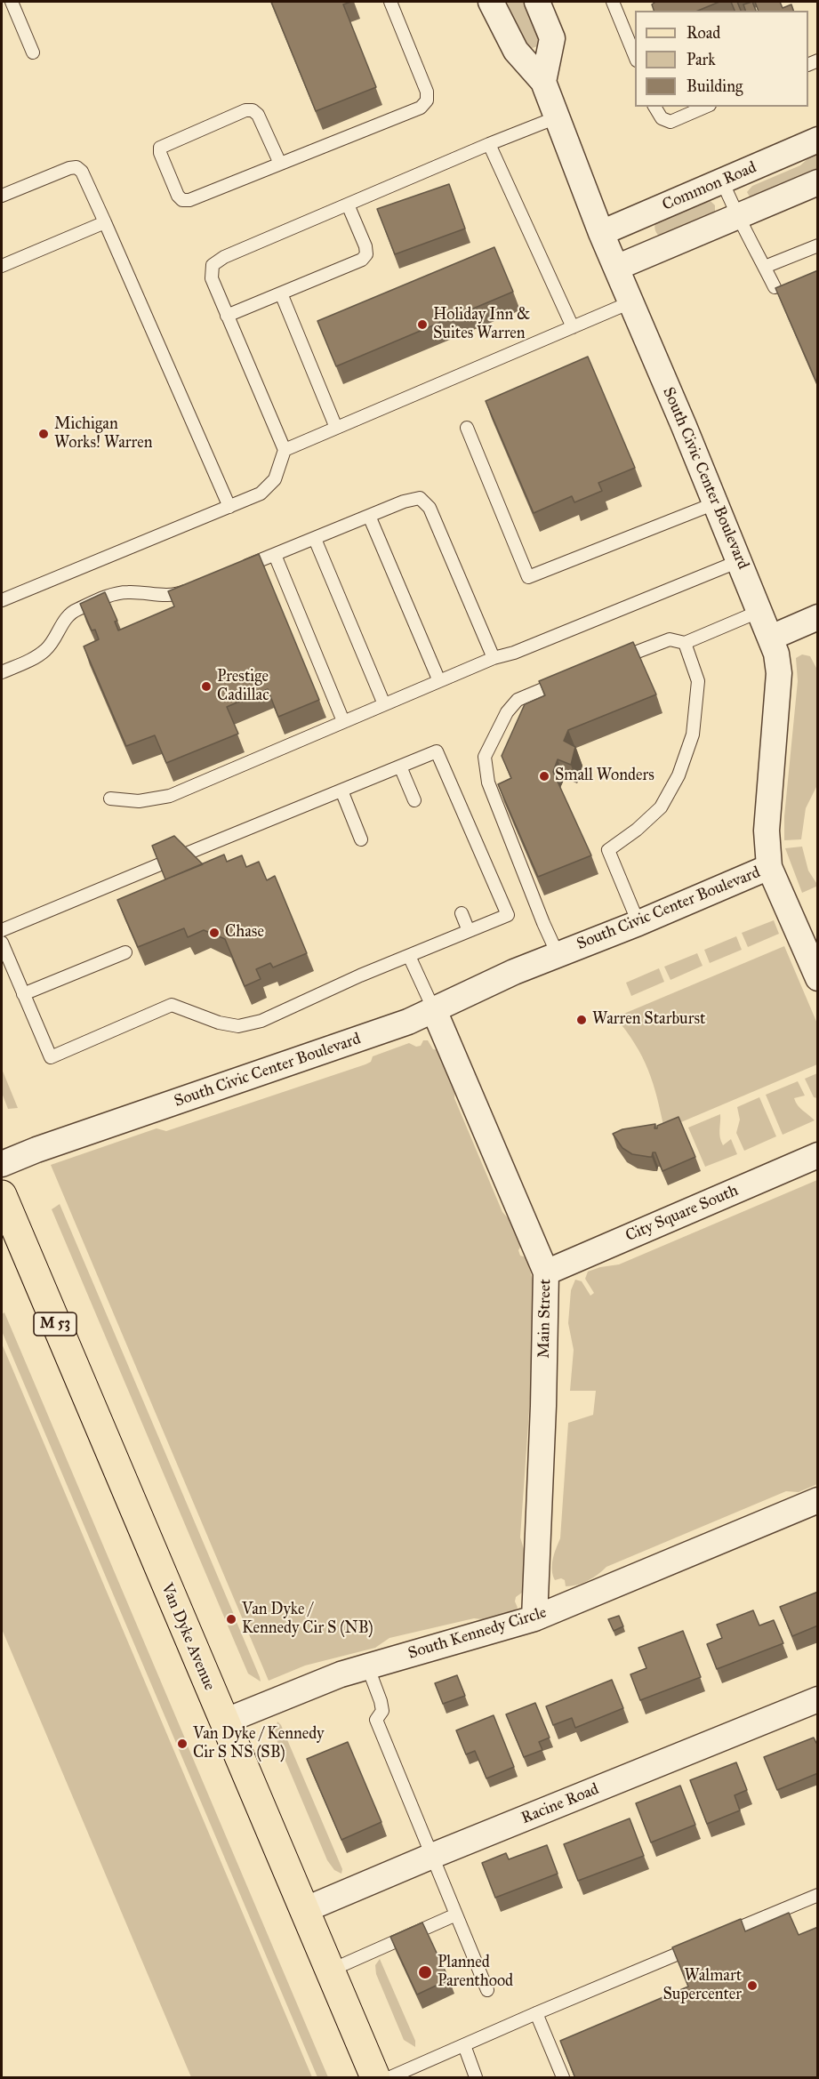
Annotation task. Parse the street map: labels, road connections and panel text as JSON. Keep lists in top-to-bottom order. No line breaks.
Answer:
{"streets":{"main road":["M 53","Van Dyke Avenue"],"street":["Common Road","South Civic Center Boulevard","City Square South","Main Street","South Kennedy Circle","Racine Road"]},"crossings":[["Common Road","South Civic Center Boulevard"],["South Civic Center Boulevard","Main Street"],["City Square South","Main Street"],["Main Street","South Kennedy Circle"],["South Kennedy Circle","Van Dyke Avenue"],["Van Dyke Avenue","Racine Road"]],"places":["Holiday Inn & Suites Warren","Michigan Works! Warren","Prestige Cadillac","Small Wonders","Chase","Warren Starburst","Van Dyke / Kennedy Cir S (NB)","Van Dyke / Kennedy Cir S NS (SB)","Planned Parenthood","Walmart Supercenter"],"legend":["Road","Park","Building"]}
